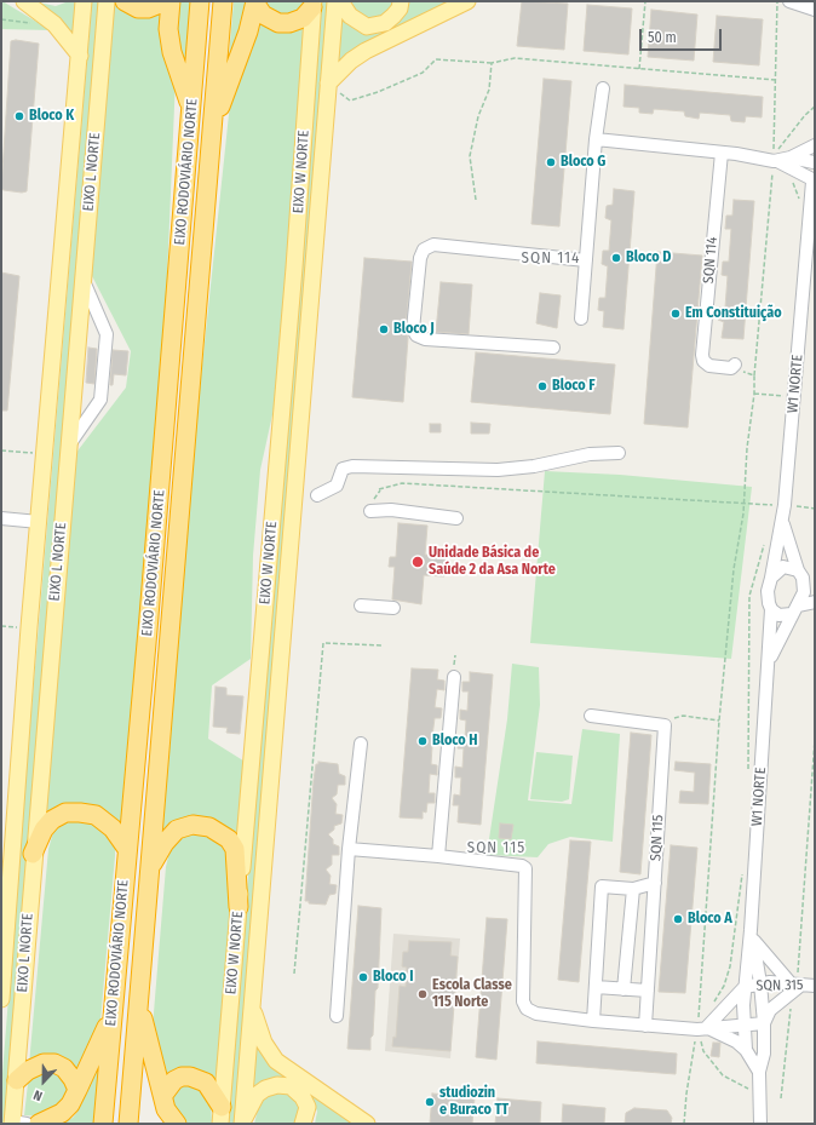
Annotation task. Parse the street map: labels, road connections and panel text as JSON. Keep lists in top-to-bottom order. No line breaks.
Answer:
{"streets":{"highway":["EIXO RODOVIÁRIO NORTE"],"main road":["EIXO L NORTE","EIXO W NORTE"],"street":["SQN 114","W1 NORTE","SQN 115","SQN 315"]},"crossings":[["W1 NORTE","SQN 315"]],"districts":["SQN 114","SQN 115"],"places":["Bloco K","Bloco G","Bloco D","Em Constituição","Bloco J","Bloco F","Unidade Básica de Saúde 2 da Asa Norte","Bloco H","Bloco A","Bloco I","Escola Classe 115 Norte","studiozin e Buraco TT"],"scale_bar":"50 m","north":"bottom"}
